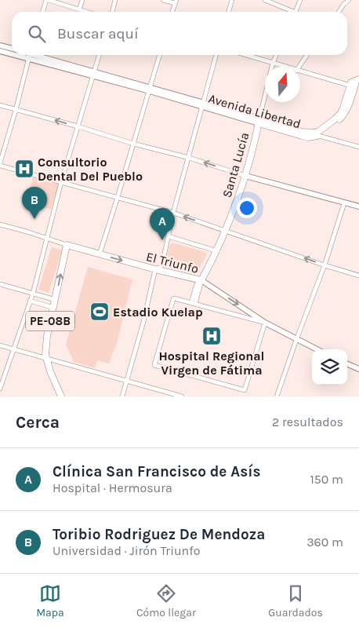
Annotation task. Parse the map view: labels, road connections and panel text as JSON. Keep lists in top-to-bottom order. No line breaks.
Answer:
{"streets":{"highway":["Avenida Libertad","Santa Lucía","El Triunfo","PE-08B"]},"crossings":[["Avenida Libertad","Santa Lucía"],["Santa Lucía","El Triunfo"],["El Triunfo","PE-08B"]],"places":{"hospital":["Consultorio Dental Del Pueblo","Hospital Regional Virgen de Fátima"],"sports":["Estadio Kuelap"]},"north":"top","page":{"search":"Buscar aquí","pins":["B","A"],"heading":["Cerca","2 resultados"],"list":[{"mark":"A","name":"Clínica San Francisco de Asís","note":"Hospital · Hermosura","value":"150 m"},{"mark":"B","name":"Toribio Rodriguez De Mendoza","note":"Universidad · Jirón Triunfo","value":"360 m"}],"nav":["Mapa","Cómo llegar","Guardados"]}}
